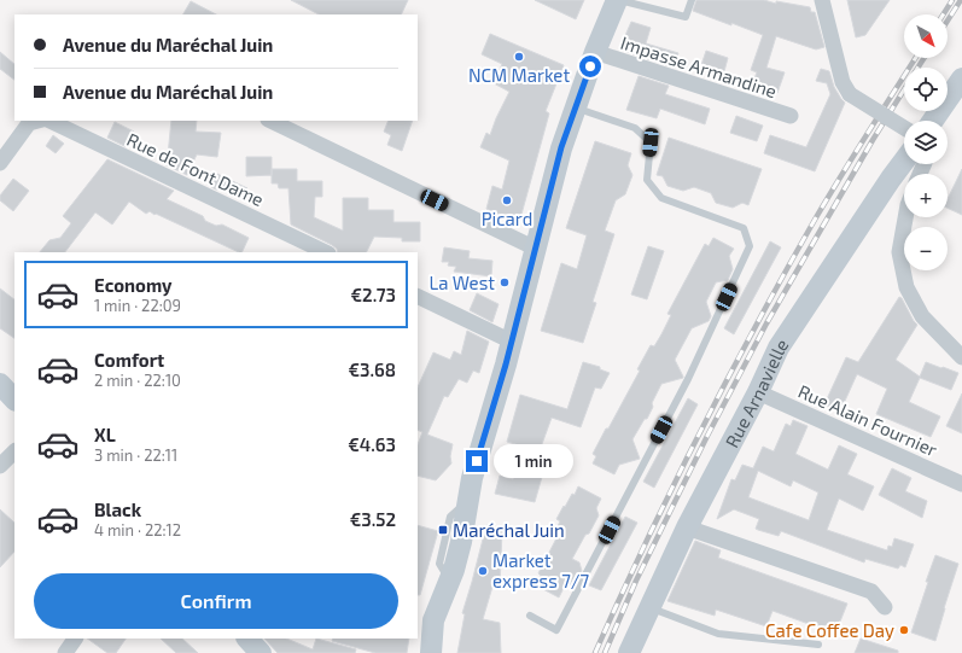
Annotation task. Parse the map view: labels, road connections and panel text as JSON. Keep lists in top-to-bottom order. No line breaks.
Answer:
{"streets":{"street":["Impasse Armandine","Rue de Font Dame","Rue Arnavielle","Rue Alain Fournier"]},"crossings":[["Rue Arnavielle","Rue Alain Fournier"]],"places":{"other":["NCM Market","Picard","La West","Market express 7/7","Cafe Coffee Day"],"transit":["Maréchal Juin"]},"north":"bottom right","page":{"map_buttons":["+","−"],"banner":["Avenue du Maréchal Juin","Avenue du Maréchal Juin"],"list":[{"name":"Economy","note":"1 min · 22:09","value":"€2.73"},{"name":"Comfort","note":"2 min · 22:10","value":"€3.68"},{"name":"XL","note":"3 min · 22:11","value":"€4.63"},{"name":"Black","note":"4 min · 22:12","value":"€3.52"}],"bubble":"1 min","buttons":"Confirm"}}
